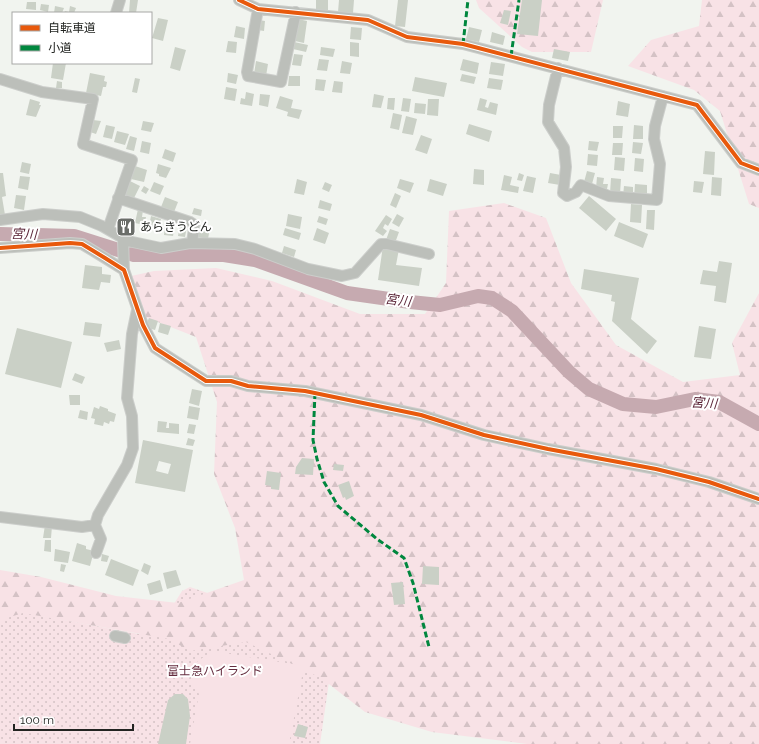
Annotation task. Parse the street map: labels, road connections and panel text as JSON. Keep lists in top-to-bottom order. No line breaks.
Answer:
{"water":["宮川"],"parks":["富士急ハイランド"],"places":{"restaurant":["あらきうどん"]},"legend":["自転車道","小道"],"scale_bar":"100 m"}
